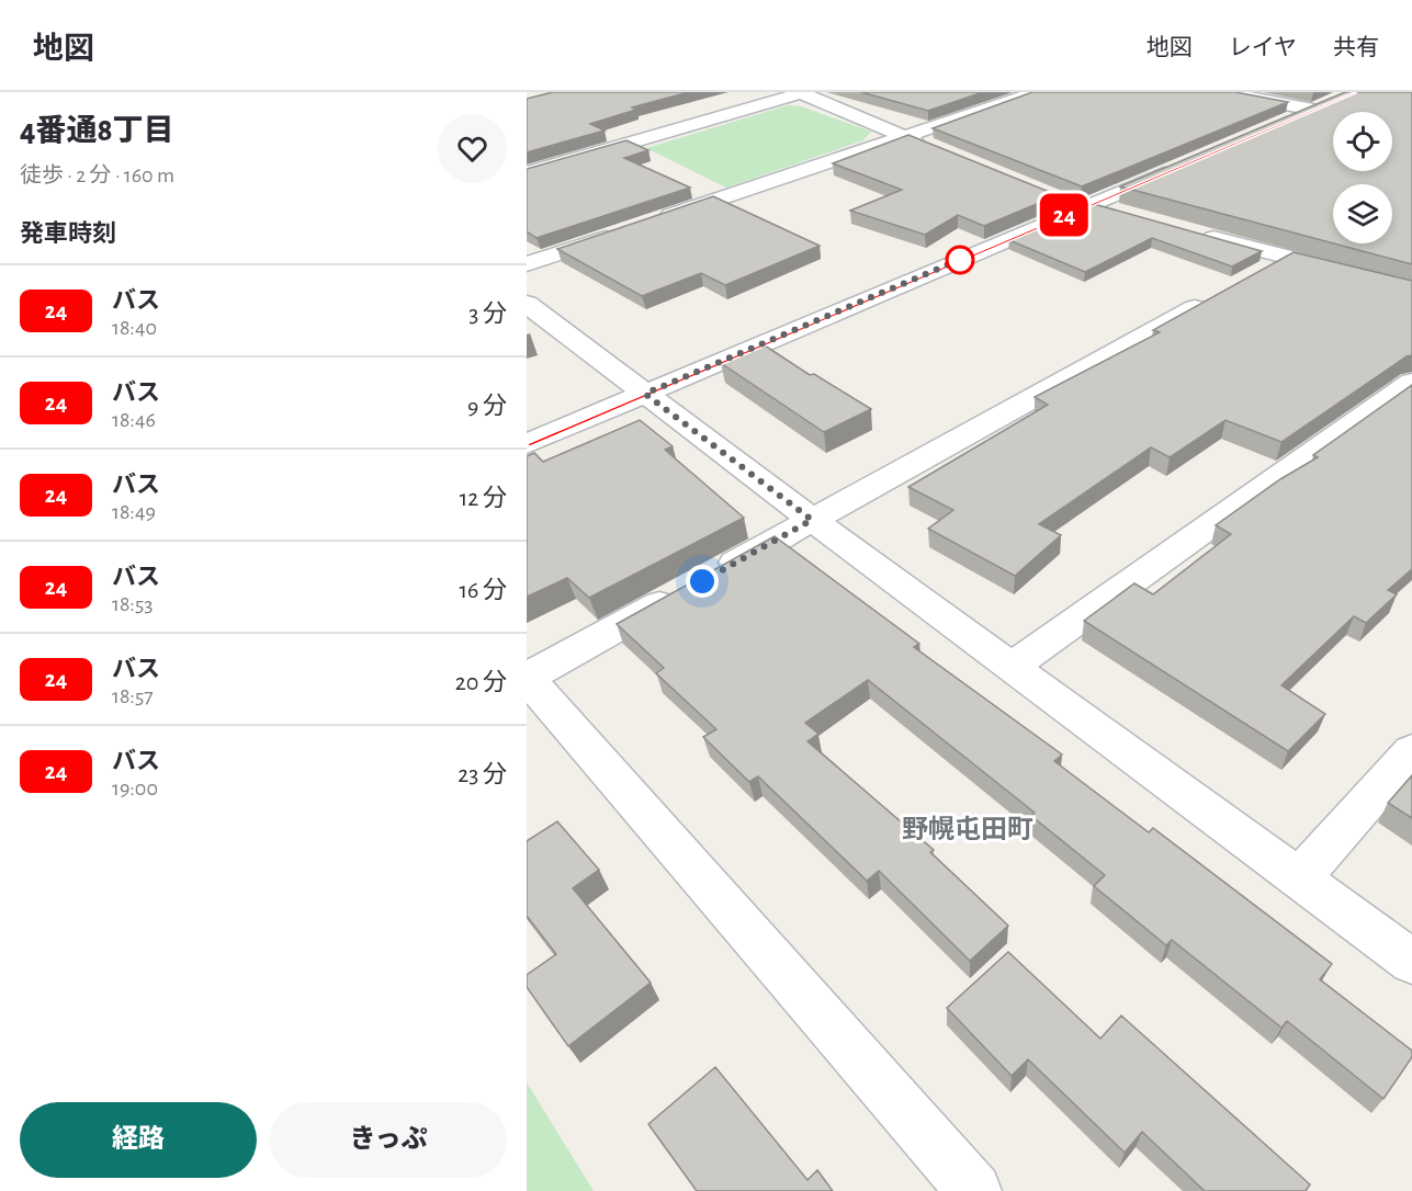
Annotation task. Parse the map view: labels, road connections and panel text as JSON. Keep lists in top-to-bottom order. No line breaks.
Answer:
{"districts":["野幌屯田町"],"lines":["bus line 24"],"page":{"header":"地図","nav":["地図","レイヤ","共有"],"heading":[["4番通8丁目","徒歩 · 2 分 · 160 m"],"発車時刻"],"on_map":"24","list":[{"mark":"24","name":"バス","note":"18:40","value":"3 分"},{"mark":"24","name":"バス","note":"18:46","value":"9 分"},{"mark":"24","name":"バス","note":"18:49","value":"12 分"},{"mark":"24","name":"バス","note":"18:53","value":"16 分"},{"mark":"24","name":"バス","note":"18:57","value":"20 分"},{"mark":"24","name":"バス","note":"19:00","value":"23 分"}],"buttons":["経路","きっぷ"]}}
